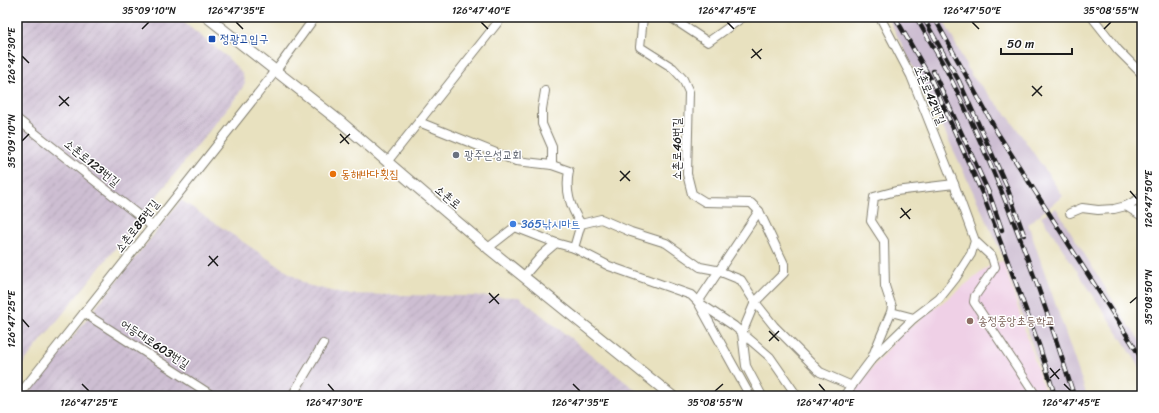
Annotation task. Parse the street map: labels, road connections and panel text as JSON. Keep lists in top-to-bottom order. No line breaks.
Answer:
{"streets":{"street":["소촌로42번길","소촌로46번길","소촌로123번길","소촌로","소촌로85번길","어등대로603번길"]},"crossings":[["소촌로123번길","소촌로85번길"],["소촌로","소촌로85번길"],["소촌로85번길","어등대로603번길"]],"places":{"transit":["정광고입구"],"other":["광주은성교회","동해바다횟집","365낚시마트","송정중앙초등학교"]},"scale_bar":"50 m","coordinates":["35°09'10\"N","126°47'35\"E","126°47'40\"E","126°47'45\"E","126°47'50\"E","35°08'55\"N","126°47'30\"E","35°08'50\"N","126°47'25\"E"]}
